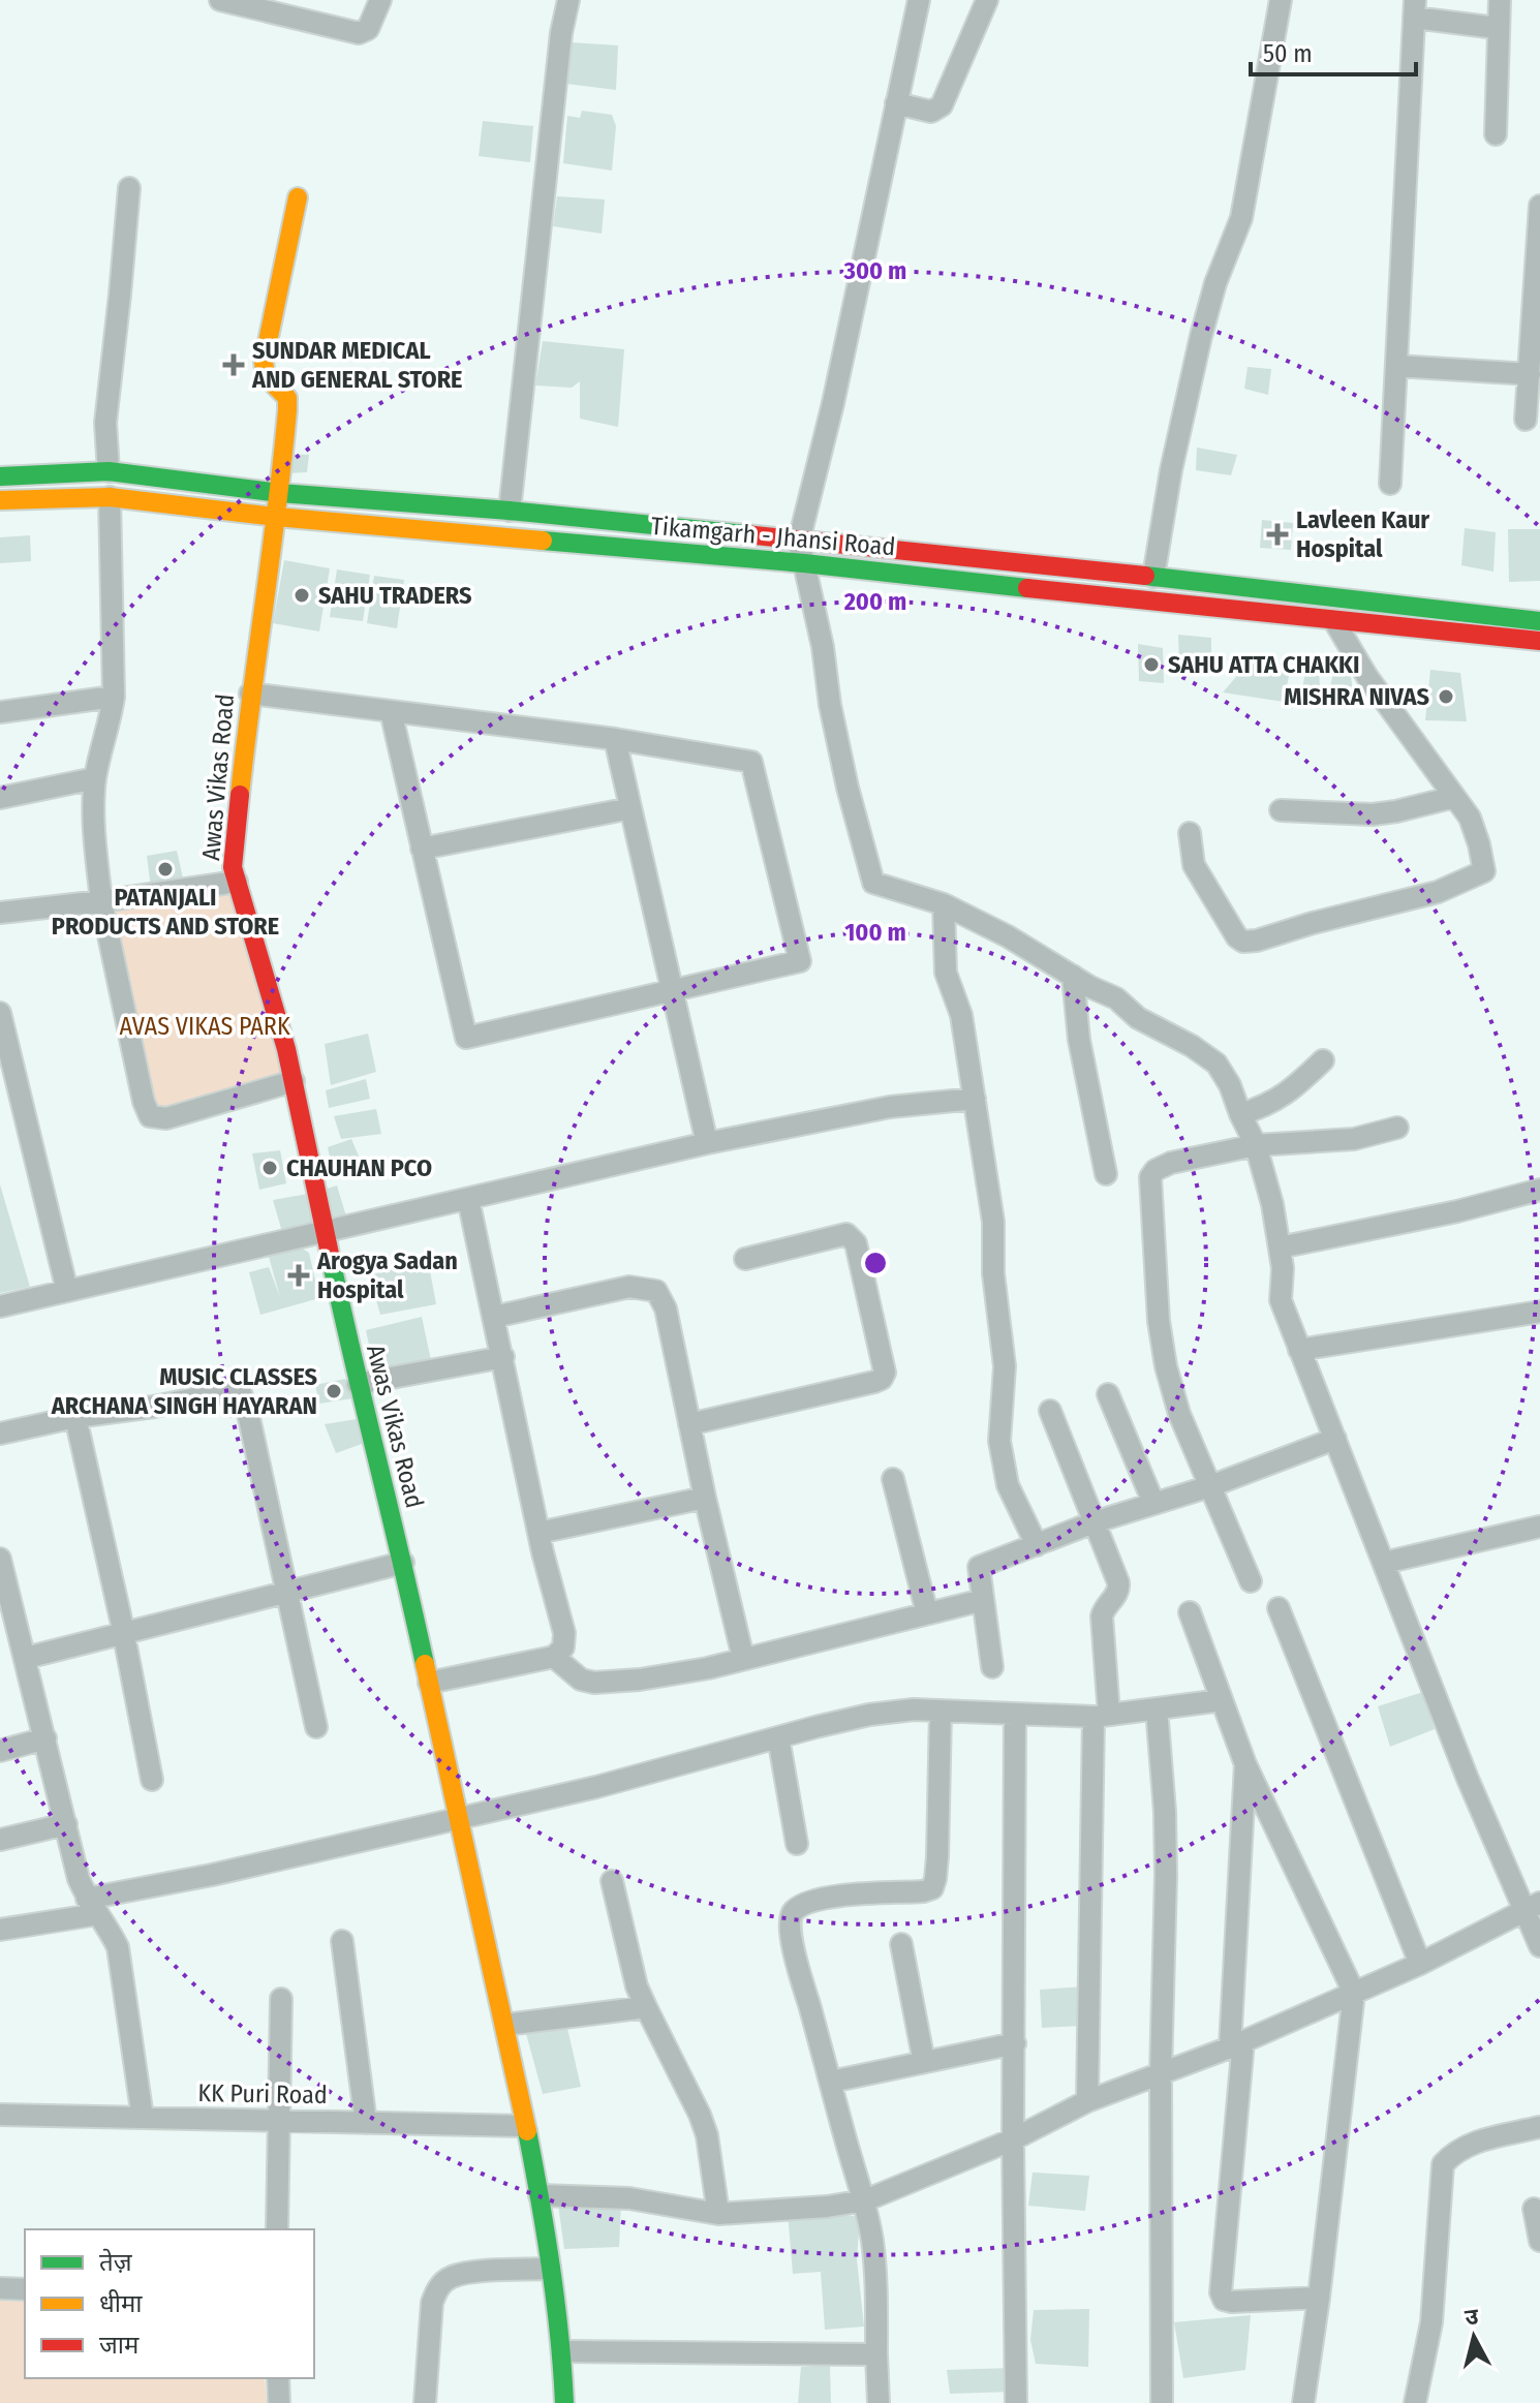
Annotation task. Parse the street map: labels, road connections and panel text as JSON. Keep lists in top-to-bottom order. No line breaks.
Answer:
{"streets":{"street":["Tikamgarh - Jhansi Road","Awas Vikas Road","KK Puri Road"]},"crossings":[["Tikamgarh - Jhansi Road","Awas Vikas Road"],["Awas Vikas Road","KK Puri Road"]],"parks":["AVAS VIKAS PARK"],"places":{"health":["SUNDAR MEDICAL AND GENERAL STORE","Lavleen Kaur Hospital","Arogya Sadan Hospital"],"other":["SAHU TRADERS","SAHU ATTA CHAKKI","MISHRA NIVAS","PATANJALI PRODUCTS AND STORE","CHAUHAN PCO","MUSIC CLASSES ARCHANA SINGH HAYARAN"]},"legend":["तेज़","धीमा","जाम"],"scale_bar":"50 m","north":"top","rings":["300 m","200 m","100 m"]}
